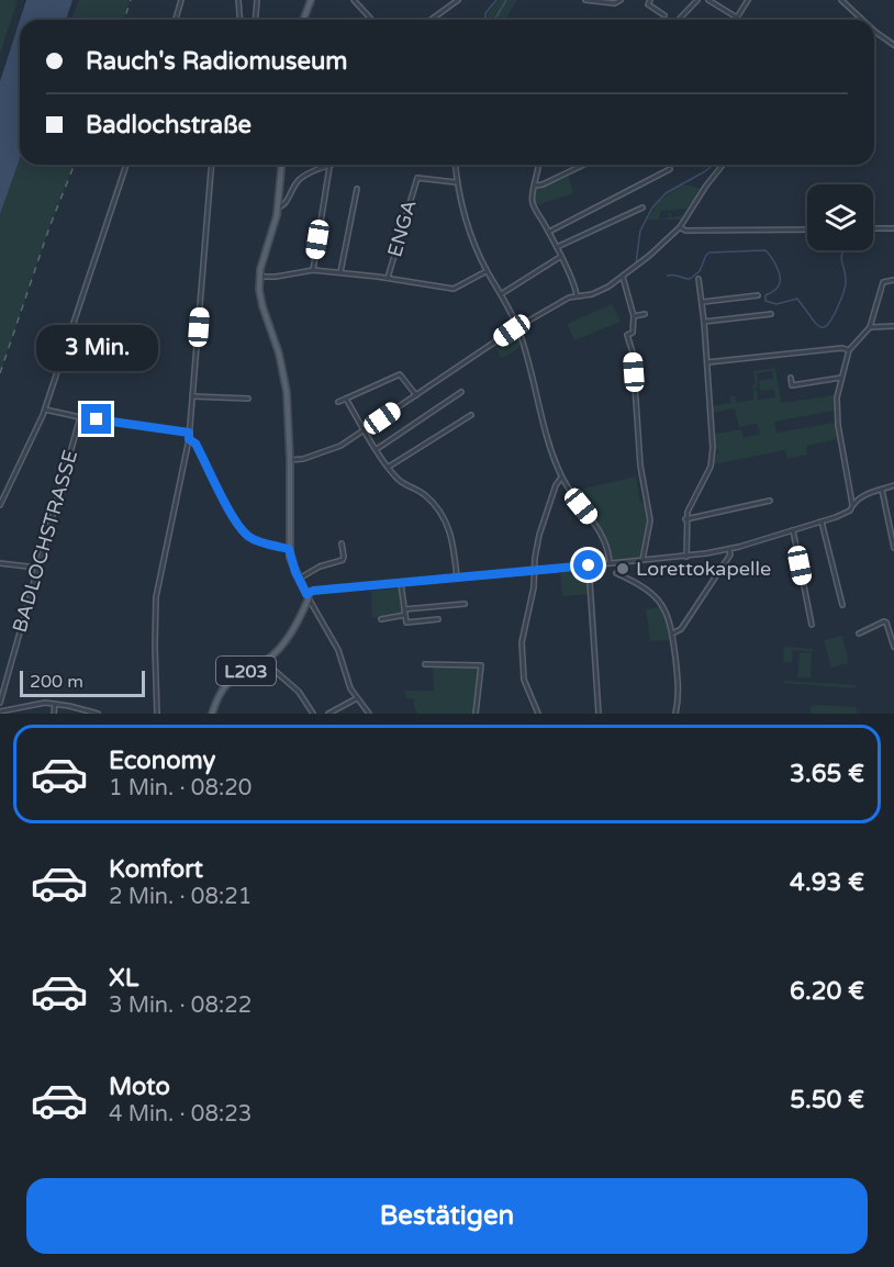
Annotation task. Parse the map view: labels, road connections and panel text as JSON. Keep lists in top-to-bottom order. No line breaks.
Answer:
{"streets":{"main road":["L203"],"street":["ENGA","BADLOCHSTRASSE"]},"places":["Lorettokapelle"],"scale_bar":"200 m","page":{"banner":["Rauch's Radiomuseum","Badlochstraße"],"bubble":"3 Min.","scale":"200 m","list":[{"name":"Economy","note":"1 Min. · 08:20","value":"3.65 €"},{"name":"Komfort","note":"2 Min. · 08:21","value":"4.93 €"},{"name":"XL","note":"3 Min. · 08:22","value":"6.20 €"},{"name":"Moto","note":"4 Min. · 08:23","value":"5.50 €"}],"buttons":"Bestätigen"}}
